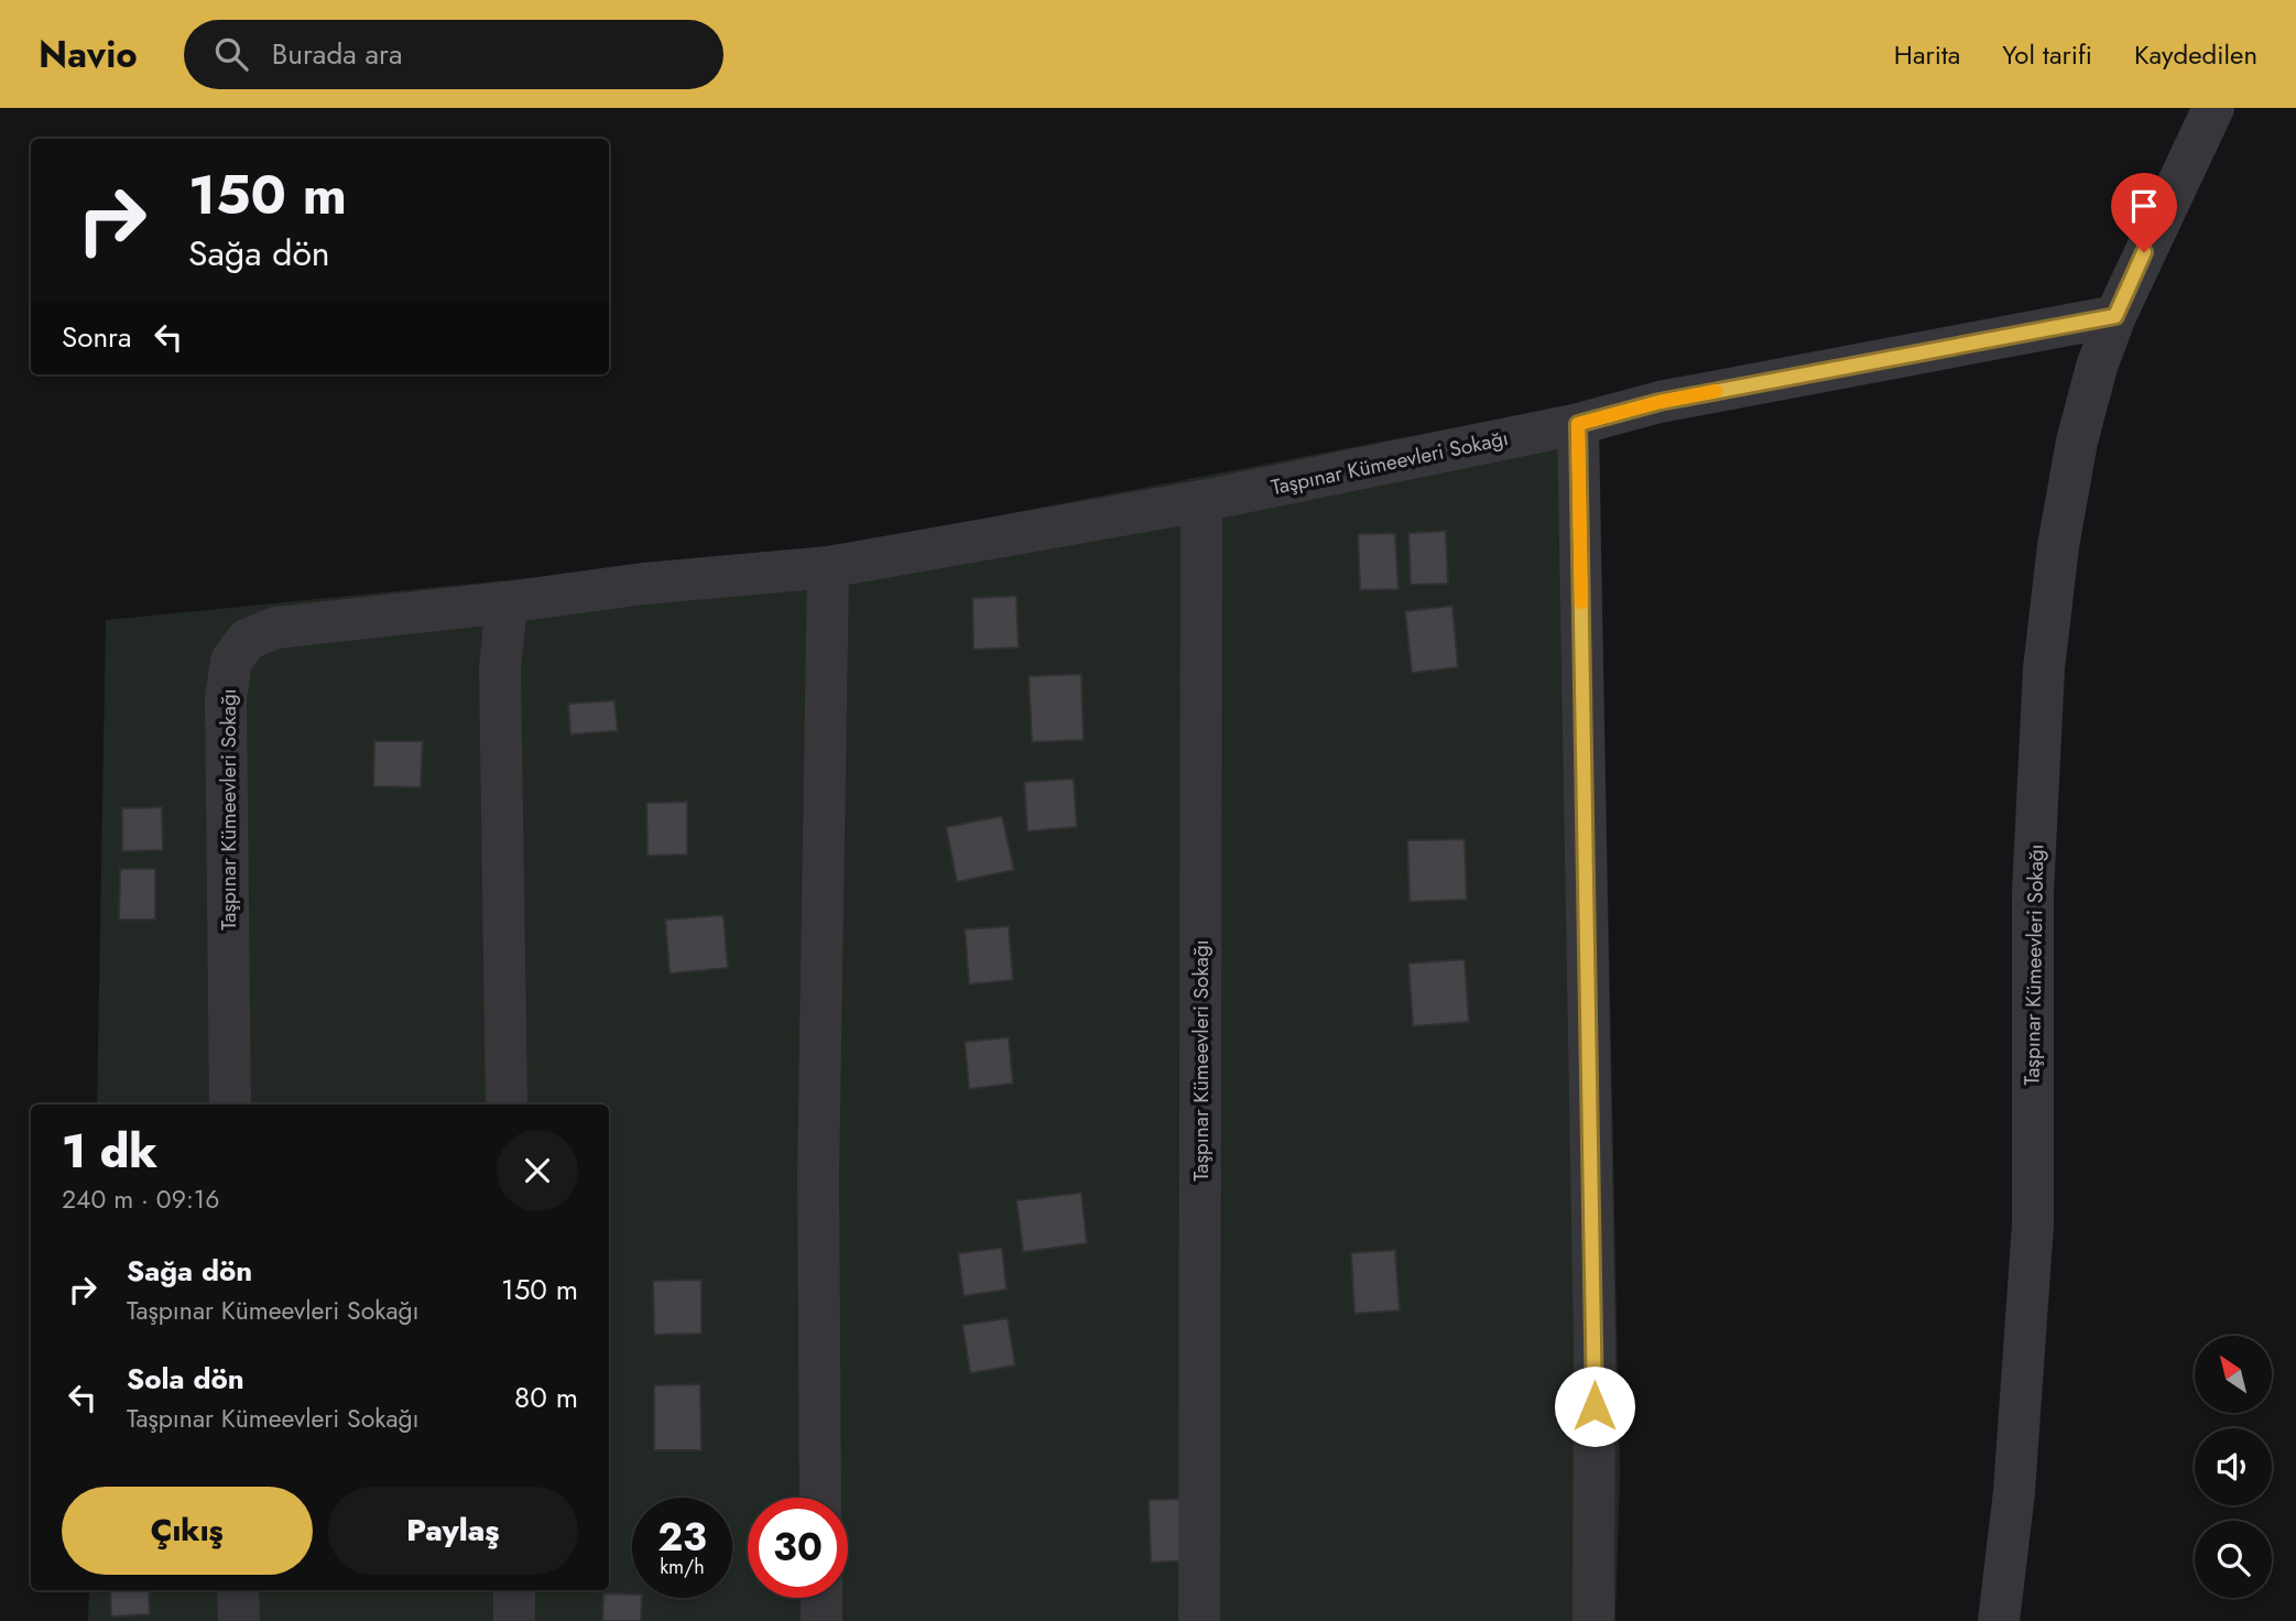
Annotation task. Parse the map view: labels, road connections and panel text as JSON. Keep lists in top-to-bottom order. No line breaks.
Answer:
{"streets":{"street":["Taşpınar Kümeevleri Sokağı"]},"north":"top left","page":{"header":"Navio","search":"Burada ara","nav":["Harita","Yol tarifi","Kaydedilen"],"turn":["150 m","Sağa dön"],"then":"Sonra","heading":["1 dk","240 m · 09:16"],"list":[{"name":"Sağa dön","note":"Taşpınar Kümeevleri Sokağı","value":"150 m"},{"name":"Sola dön","note":"Taşpınar Kümeevleri Sokağı","value":"80 m"}],"buttons":["Çıkış","Paylaş"],"speed":"23 km/h","limit":"30"}}
